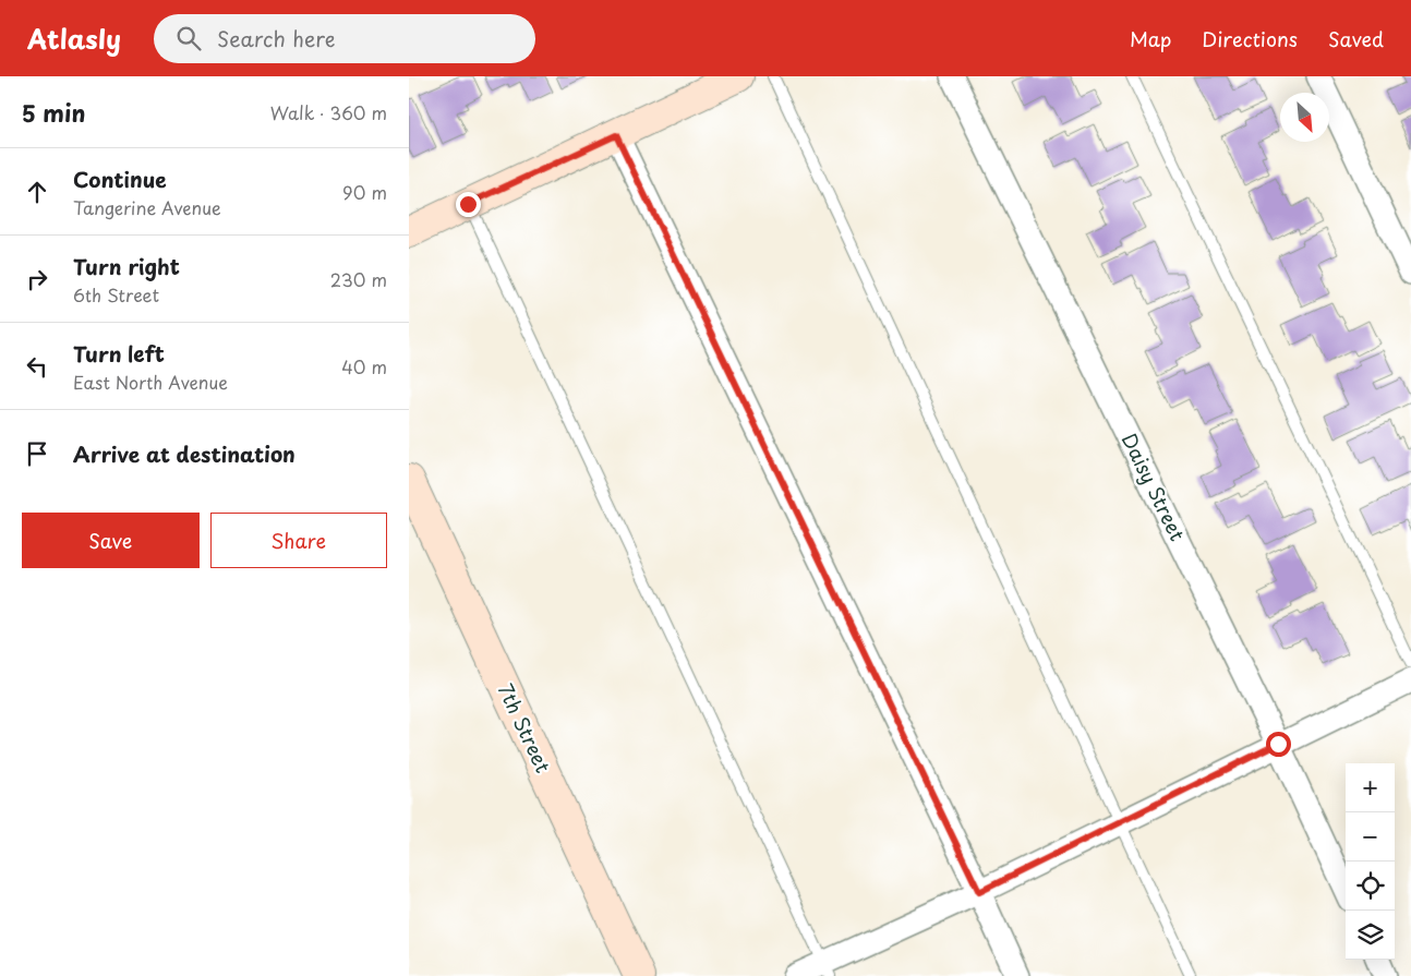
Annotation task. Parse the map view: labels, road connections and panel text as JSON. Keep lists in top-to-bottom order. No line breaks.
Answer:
{"streets":{"street":["Daisy Street","7th Street"]},"north":"bottom right","page":{"header":"Atlasly","search":"Search here","nav":["Map","Directions","Saved"],"heading":["5 min","Walk · 360 m"],"list":[["Continue","Tangerine Avenue","90 m"],["Turn right","6th Street","230 m"],["Turn left","East North Avenue","40 m"],"Arrive at destination"],"buttons":["Save","Share"],"map_buttons":["+","−"]}}
